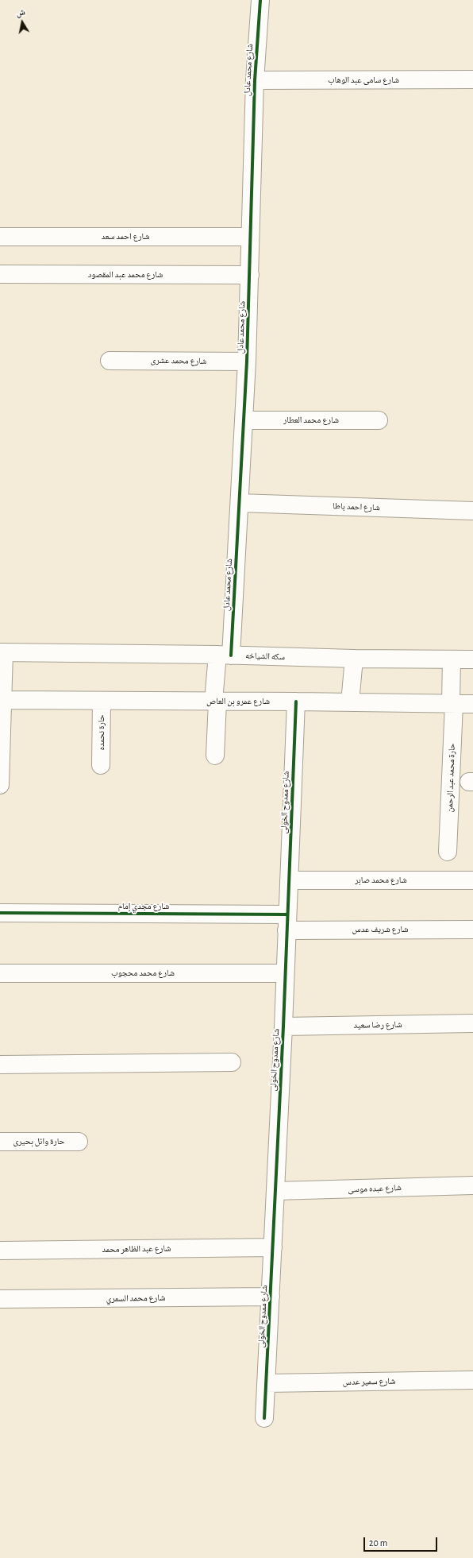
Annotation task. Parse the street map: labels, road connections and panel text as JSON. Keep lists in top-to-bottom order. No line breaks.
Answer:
{"streets":{"street":["شارع محمد عادل","شارع سامى عبد الوهاب","شارع احمد سعد","شارع محمد عبد المقصود","شارع محمد عشرى","شارع محمد العطار","شارع احمد باطا","سكه الشياخه","شارع عمرو بن العاص","حارة نحمده","حارة محمد عبد الرحمن","شارع ممدوح الخولى","شارع محمد صابر","شارع مجدي إمام","شارع شريف عدس","شارع محمد محجوب","شارع رضا سعيد","حارة وائل بحيرى","شارع عبده موسى","شارع عبد الظاهر محمد","شارع محمد السمري","شارع سمير عدس"]},"crossings":[["شارع محمد عادل","شارع سامى عبد الوهاب"],["شارع محمد عادل","شارع احمد سعد"],["شارع محمد عادل","شارع محمد عبد المقصود"],["شارع محمد عادل","شارع محمد عشرى"],["شارع محمد عادل","شارع محمد العطار"],["شارع محمد عادل","شارع احمد باطا"],["شارع محمد عادل","سكه الشياخه"],["شارع محمد عادل","شارع عمرو بن العاص"],["سكه الشياخه","حارة محمد عبد الرحمن"],["شارع عمرو بن العاص","حارة نحمده"],["شارع عمرو بن العاص","حارة محمد عبد الرحمن"],["شارع عمرو بن العاص","شارع ممدوح الخولى"],["شارع ممدوح الخولى","شارع محمد صابر"],["شارع ممدوح الخولى","شارع مجدي إمام"],["شارع ممدوح الخولى","شارع شريف عدس"],["شارع ممدوح الخولى","شارع محمد محجوب"],["شارع ممدوح الخولى","شارع رضا سعيد"],["شارع ممدوح الخولى","شارع عبده موسى"],["شارع ممدوح الخولى","شارع عبد الظاهر محمد"],["شارع ممدوح الخولى","شارع محمد السمري"],["شارع ممدوح الخولى","شارع سمير عدس"],["شارع مجدي إمام","شارع شريف عدس"]],"scale_bar":"20 m","north":"top"}
